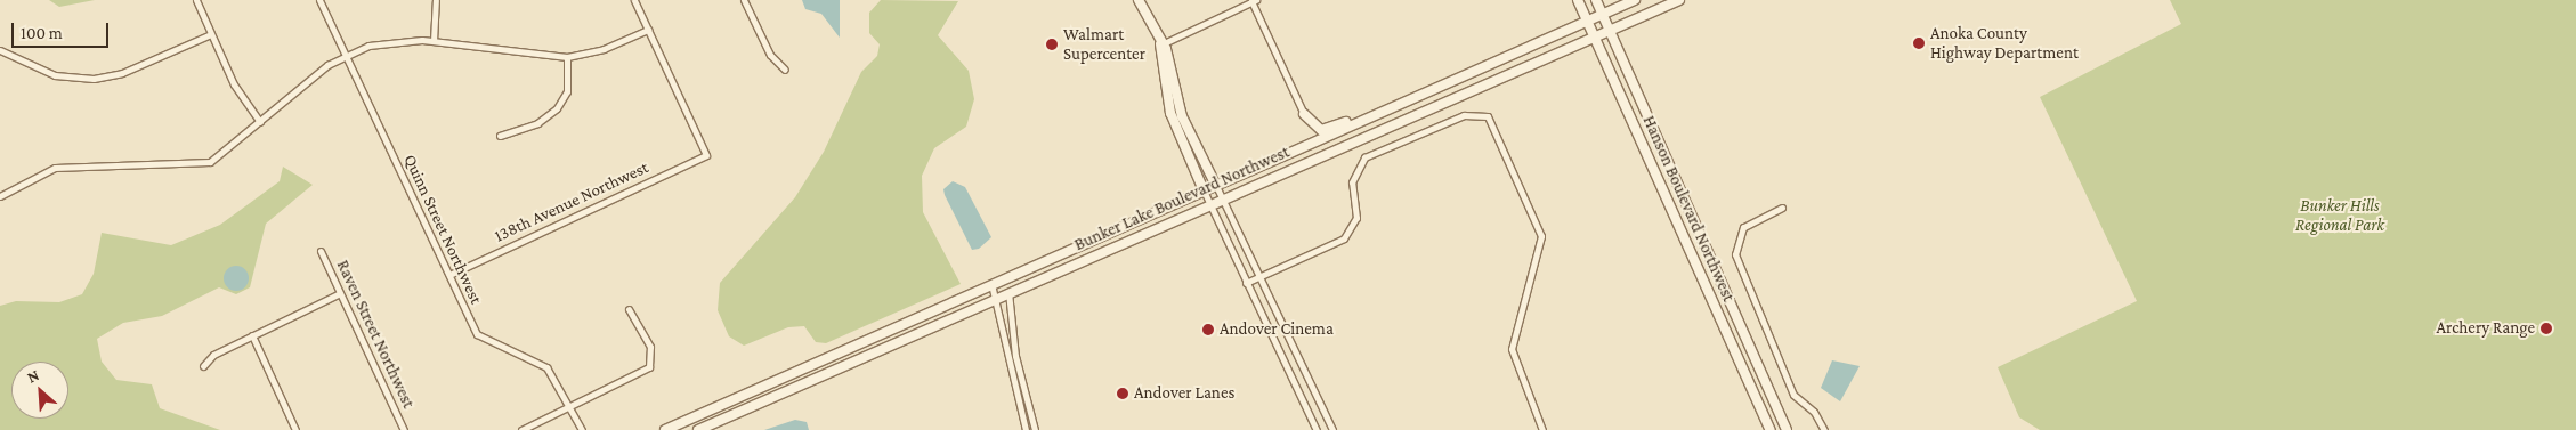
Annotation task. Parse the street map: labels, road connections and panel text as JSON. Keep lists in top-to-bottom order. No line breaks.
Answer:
{"streets":{"main road":["Bunker Lake Boulevard Northwest","Hanson Boulevard Northwest"],"street":["138th Avenue Northwest","Quinn Street Northwest","Raven Street Northwest"]},"crossings":[["Bunker Lake Boulevard Northwest","Hanson Boulevard Northwest"],["138th Avenue Northwest","Quinn Street Northwest"]],"parks":["Bunker Hills Regional Park"],"places":["Anoka County Highway Department","Walmart Supercenter","Archery Range","Andover Cinema","Andover Lanes"],"scale_bar":"100 m","north":"top left"}
